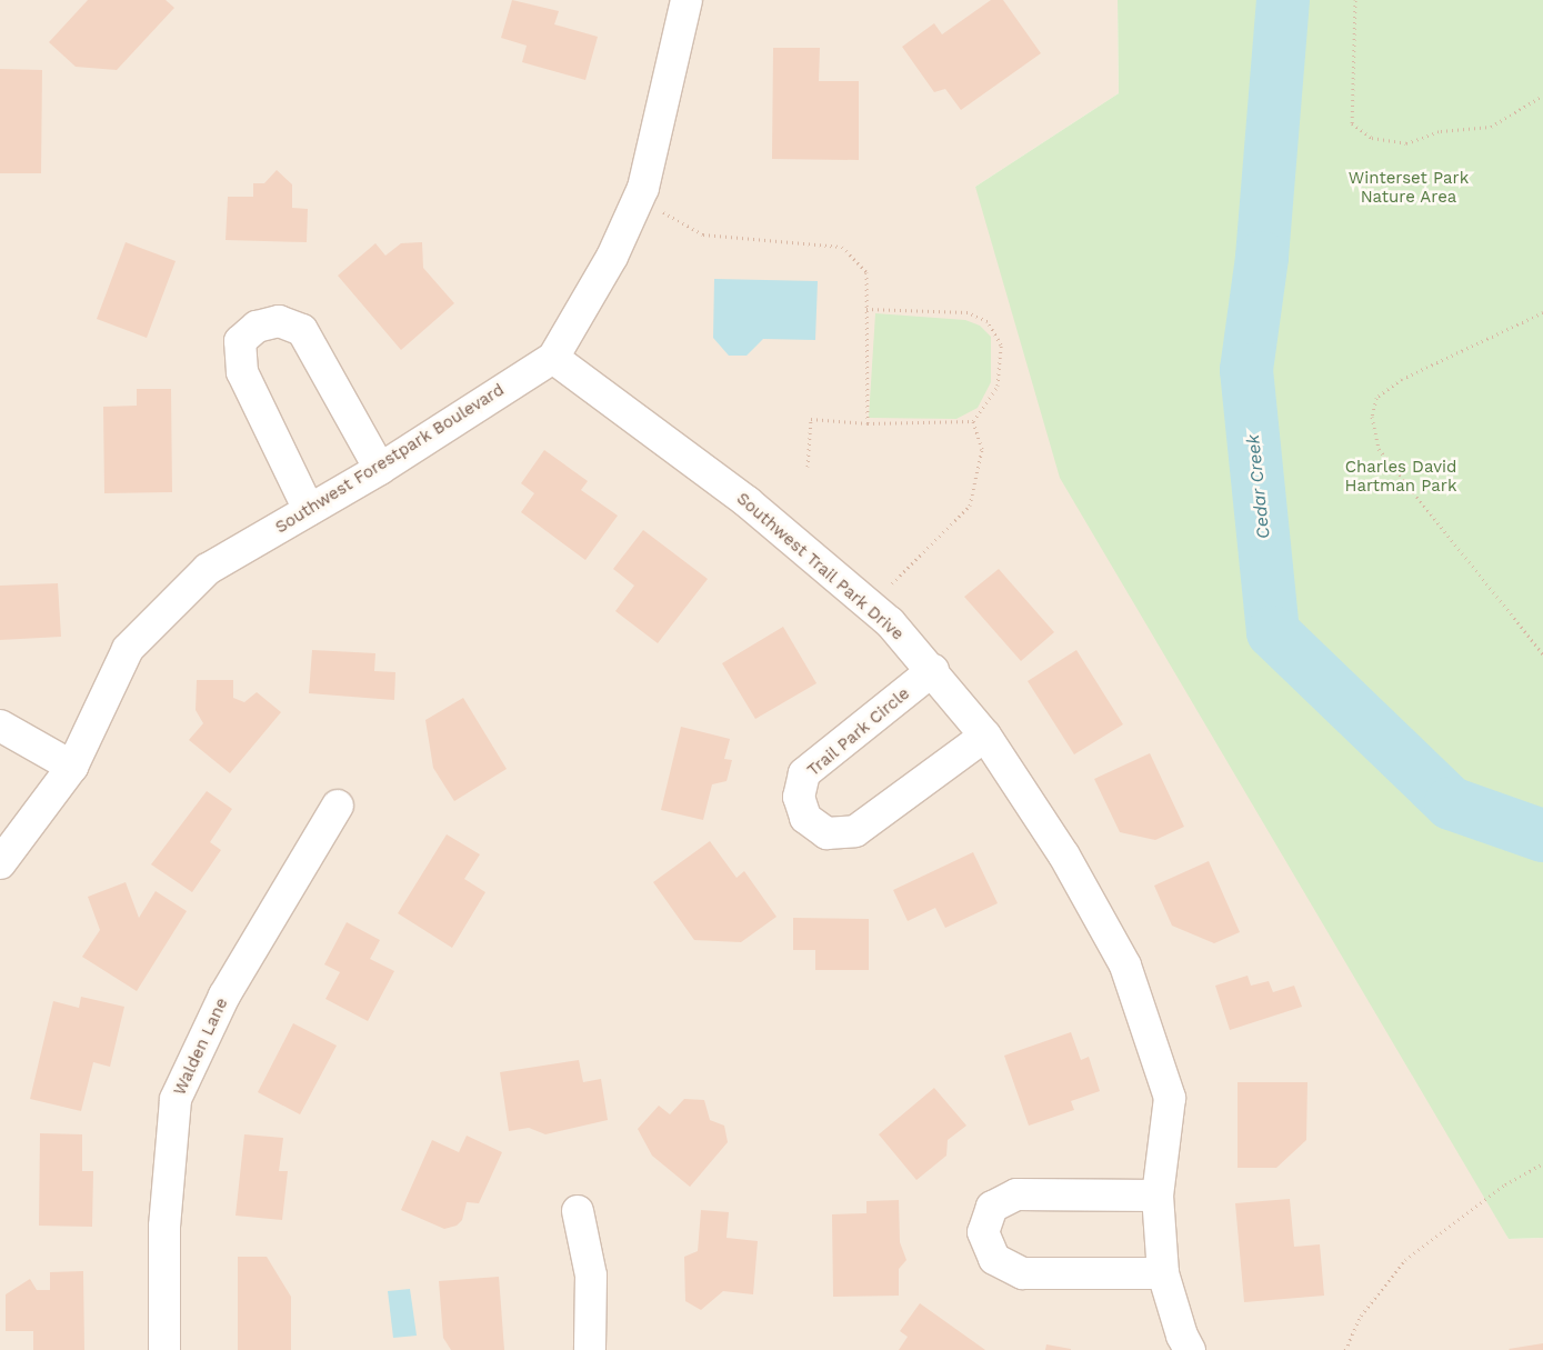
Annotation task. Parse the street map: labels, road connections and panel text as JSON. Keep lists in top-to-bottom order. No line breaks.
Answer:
{"streets":{"street":["Southwest Forestpark Boulevard","Southwest Trail Park Drive","Trail Park Circle","Walden Lane"]},"crossings":[["Southwest Forestpark Boulevard","Southwest Trail Park Drive"],["Southwest Trail Park Drive","Trail Park Circle"]],"water":["Cedar Creek"],"parks":["Winterset Park Nature Area","Charles David Hartman Park"]}
